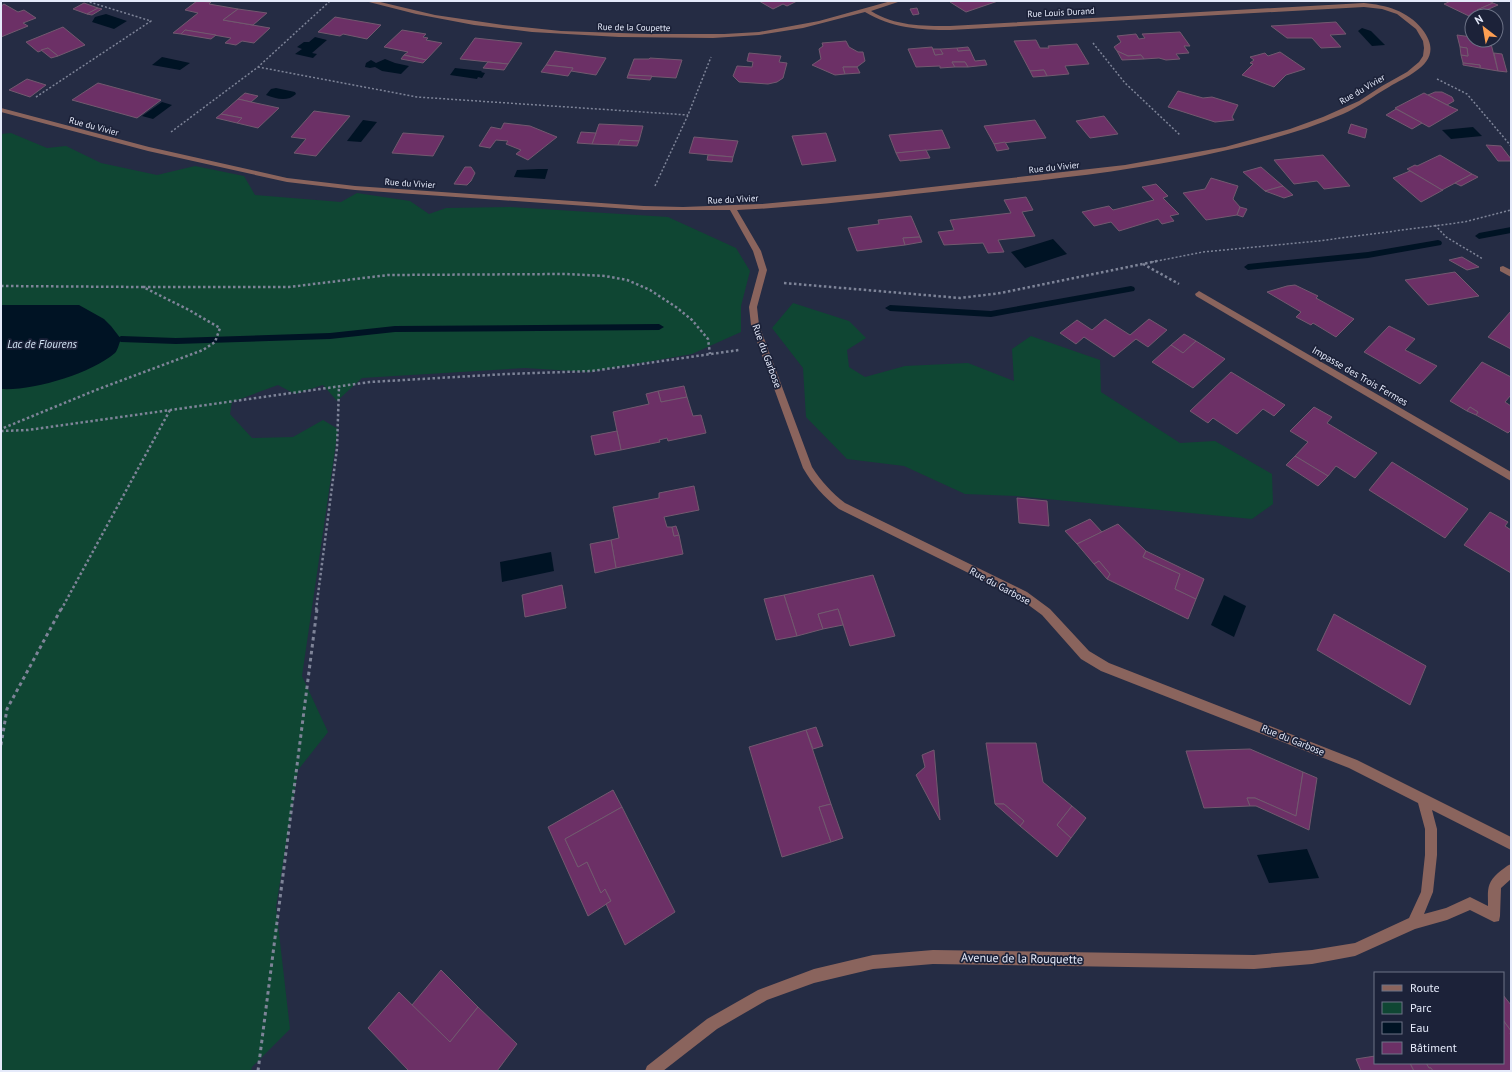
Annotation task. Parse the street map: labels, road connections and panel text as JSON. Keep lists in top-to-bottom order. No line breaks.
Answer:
{"streets":{"street":["Rue Louis Durand","Rue de la Coupette","Rue du Vivier","Rue du Garbose","Impasse des Trois Fermes","Avenue de la Rouquette"]},"crossings":[["Rue Louis Durand","Rue de la Coupette"],["Rue Louis Durand","Rue du Vivier"],["Rue du Vivier","Rue du Garbose"]],"water":["Lac de Flourens"],"legend":["Route","Parc","Eau","Bâtiment"],"north":"top left"}
